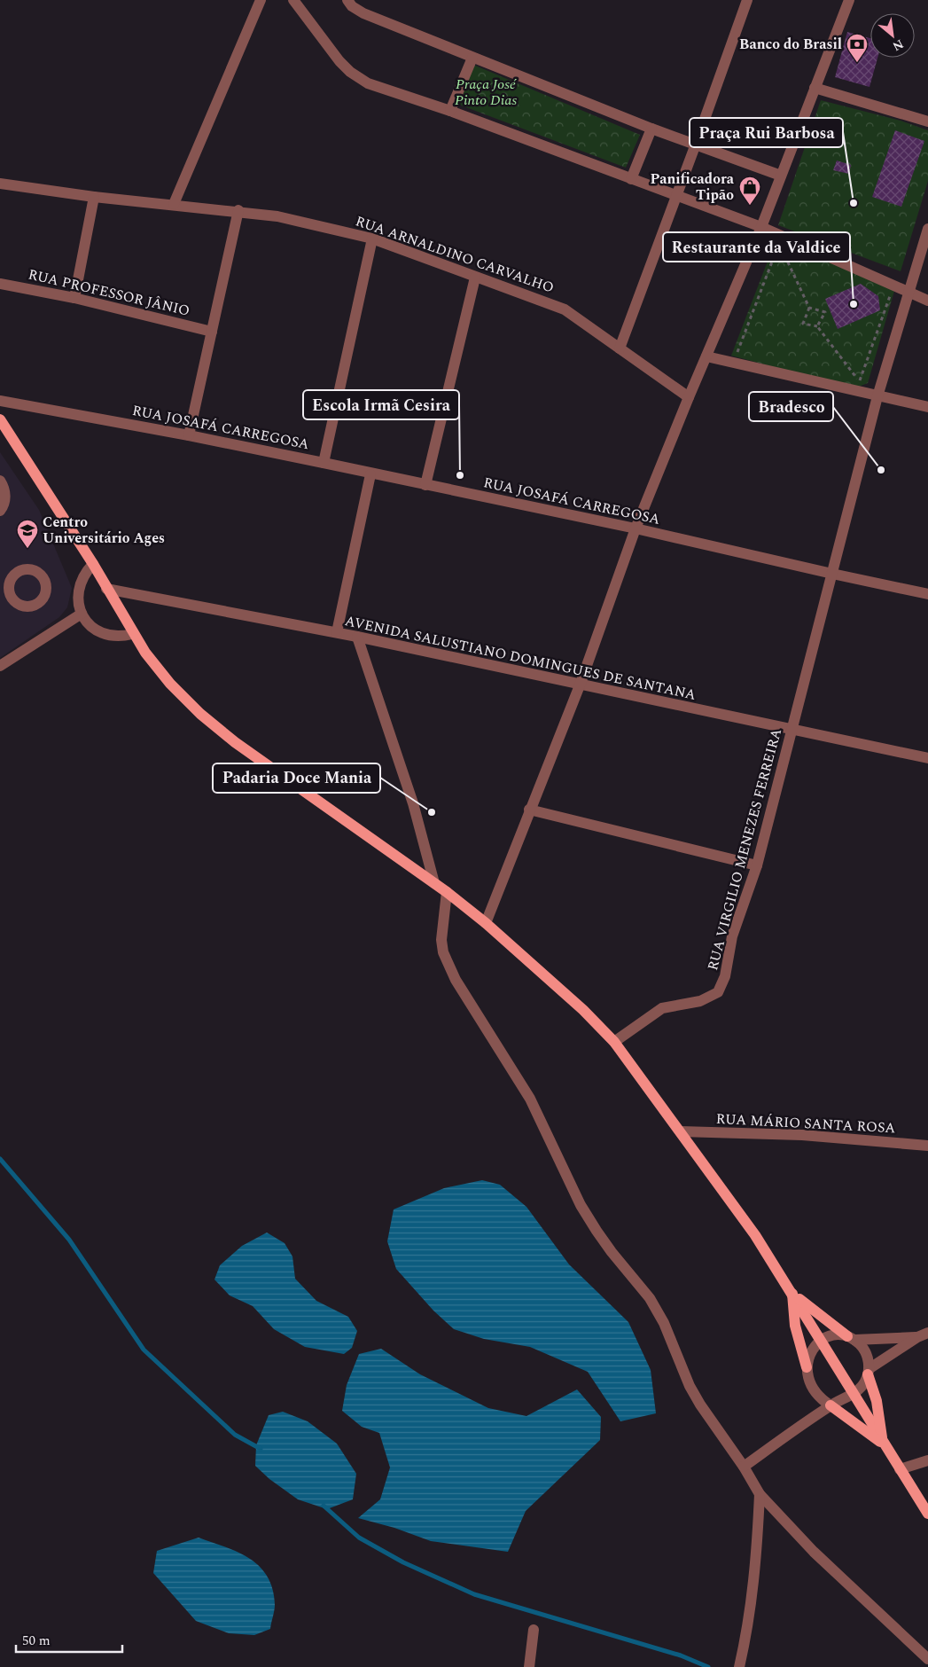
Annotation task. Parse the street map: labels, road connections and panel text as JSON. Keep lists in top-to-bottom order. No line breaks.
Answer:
{"streets":{"street":["RUA ARNALDINO CARVALHO","RUA PROFESSOR JÂNIO","RUA JOSAFÁ CARREGOSA","AVENIDA SALUSTIANO DOMINGUES DE SANTANA","RUA VIRGILIO MENEZES FERREIRA","RUA MÁRIO SANTA ROSA"]},"crossings":[["RUA JOSAFÁ CARREGOSA","RUA VIRGILIO MENEZES FERREIRA"],["AVENIDA SALUSTIANO DOMINGUES DE SANTANA","RUA VIRGILIO MENEZES FERREIRA"]],"parks":["Praça José Pinto Dias"],"places":{"bank":["Banco do Brasil"],"other":["Praça Rui Barbosa","Restaurante da Valdice","Bradesco","Escola Irmã Cesira","Padaria Doce Mania"],"shop":["Panificadora Tipão"],"school or university":["Centro Universitário Ages"]},"scale_bar":"50 m","north":"bottom right"}
